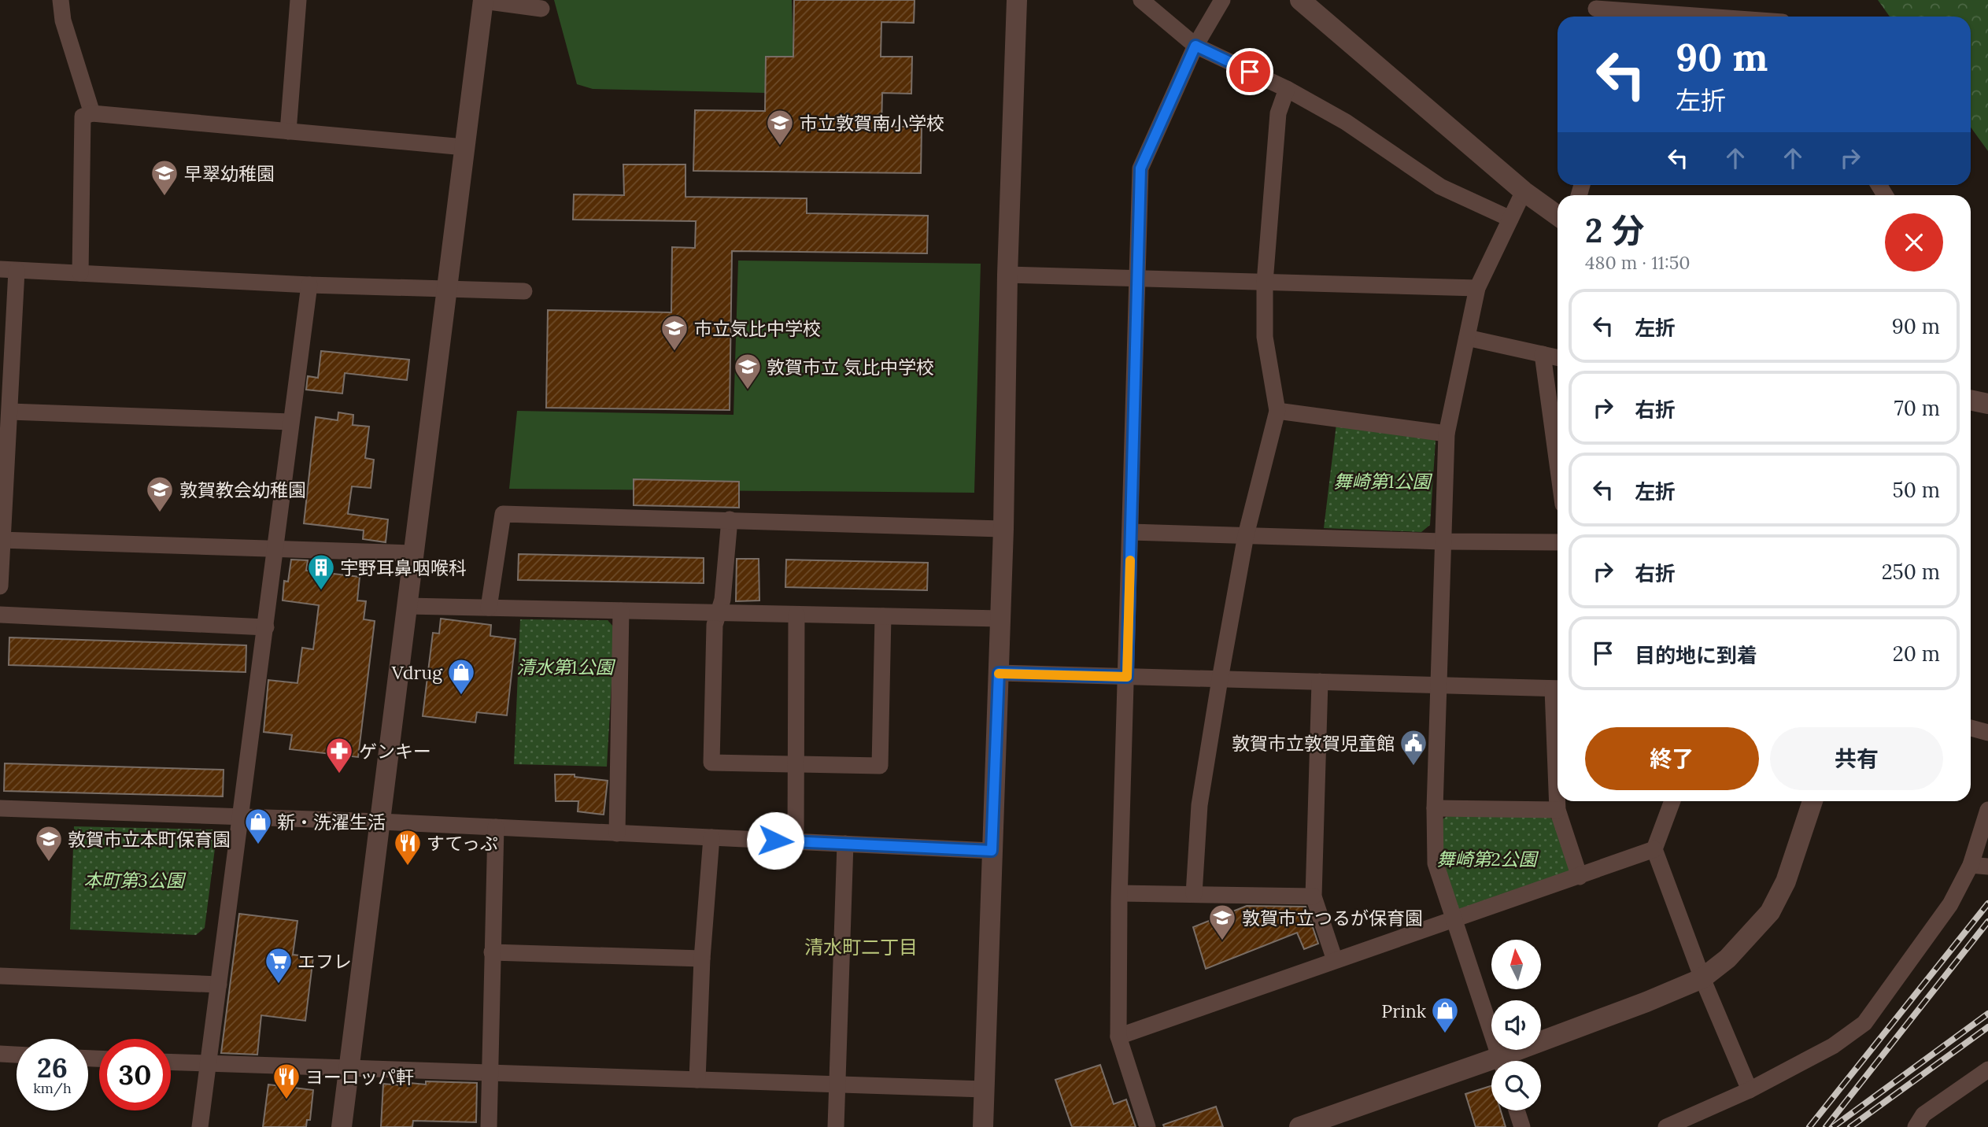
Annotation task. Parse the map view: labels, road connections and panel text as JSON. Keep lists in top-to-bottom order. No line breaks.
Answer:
{"districts":["清水町二丁目"],"parks":["舞崎第1公園","清水第1公園","舞崎第2公園","本町第3公園"],"places":{"school or university":["市立敦賀南小学校","早翠幼稚園","市立気比中学校","敦賀市立 気比中学校","敦賀教会幼稚園","敦賀市立本町保育園","敦賀市立つるが保育園"],"building":["宇野耳鼻咽喉科"],"shop":["Vdrug","新・洗濯生活","Prink"],"public building":["敦賀市立敦賀児童館"],"pharmacy":["ゲンキー"],"restaurant":["すてっぷ","ヨーロッパ軒"],"supermarket":["エフレ"]},"north":"top","page":{"turn":["90 m","左折"],"heading":["2 分","480 m · 11:50"],"list":[{"name":"左折","value":"90 m"},{"name":"右折","value":"70 m"},{"name":"左折","value":"50 m"},{"name":"右折","value":"250 m"},{"name":"目的地に到着","value":"20 m"}],"buttons":["終了","共有"],"speed":"26 km/h","limit":"30"}}
